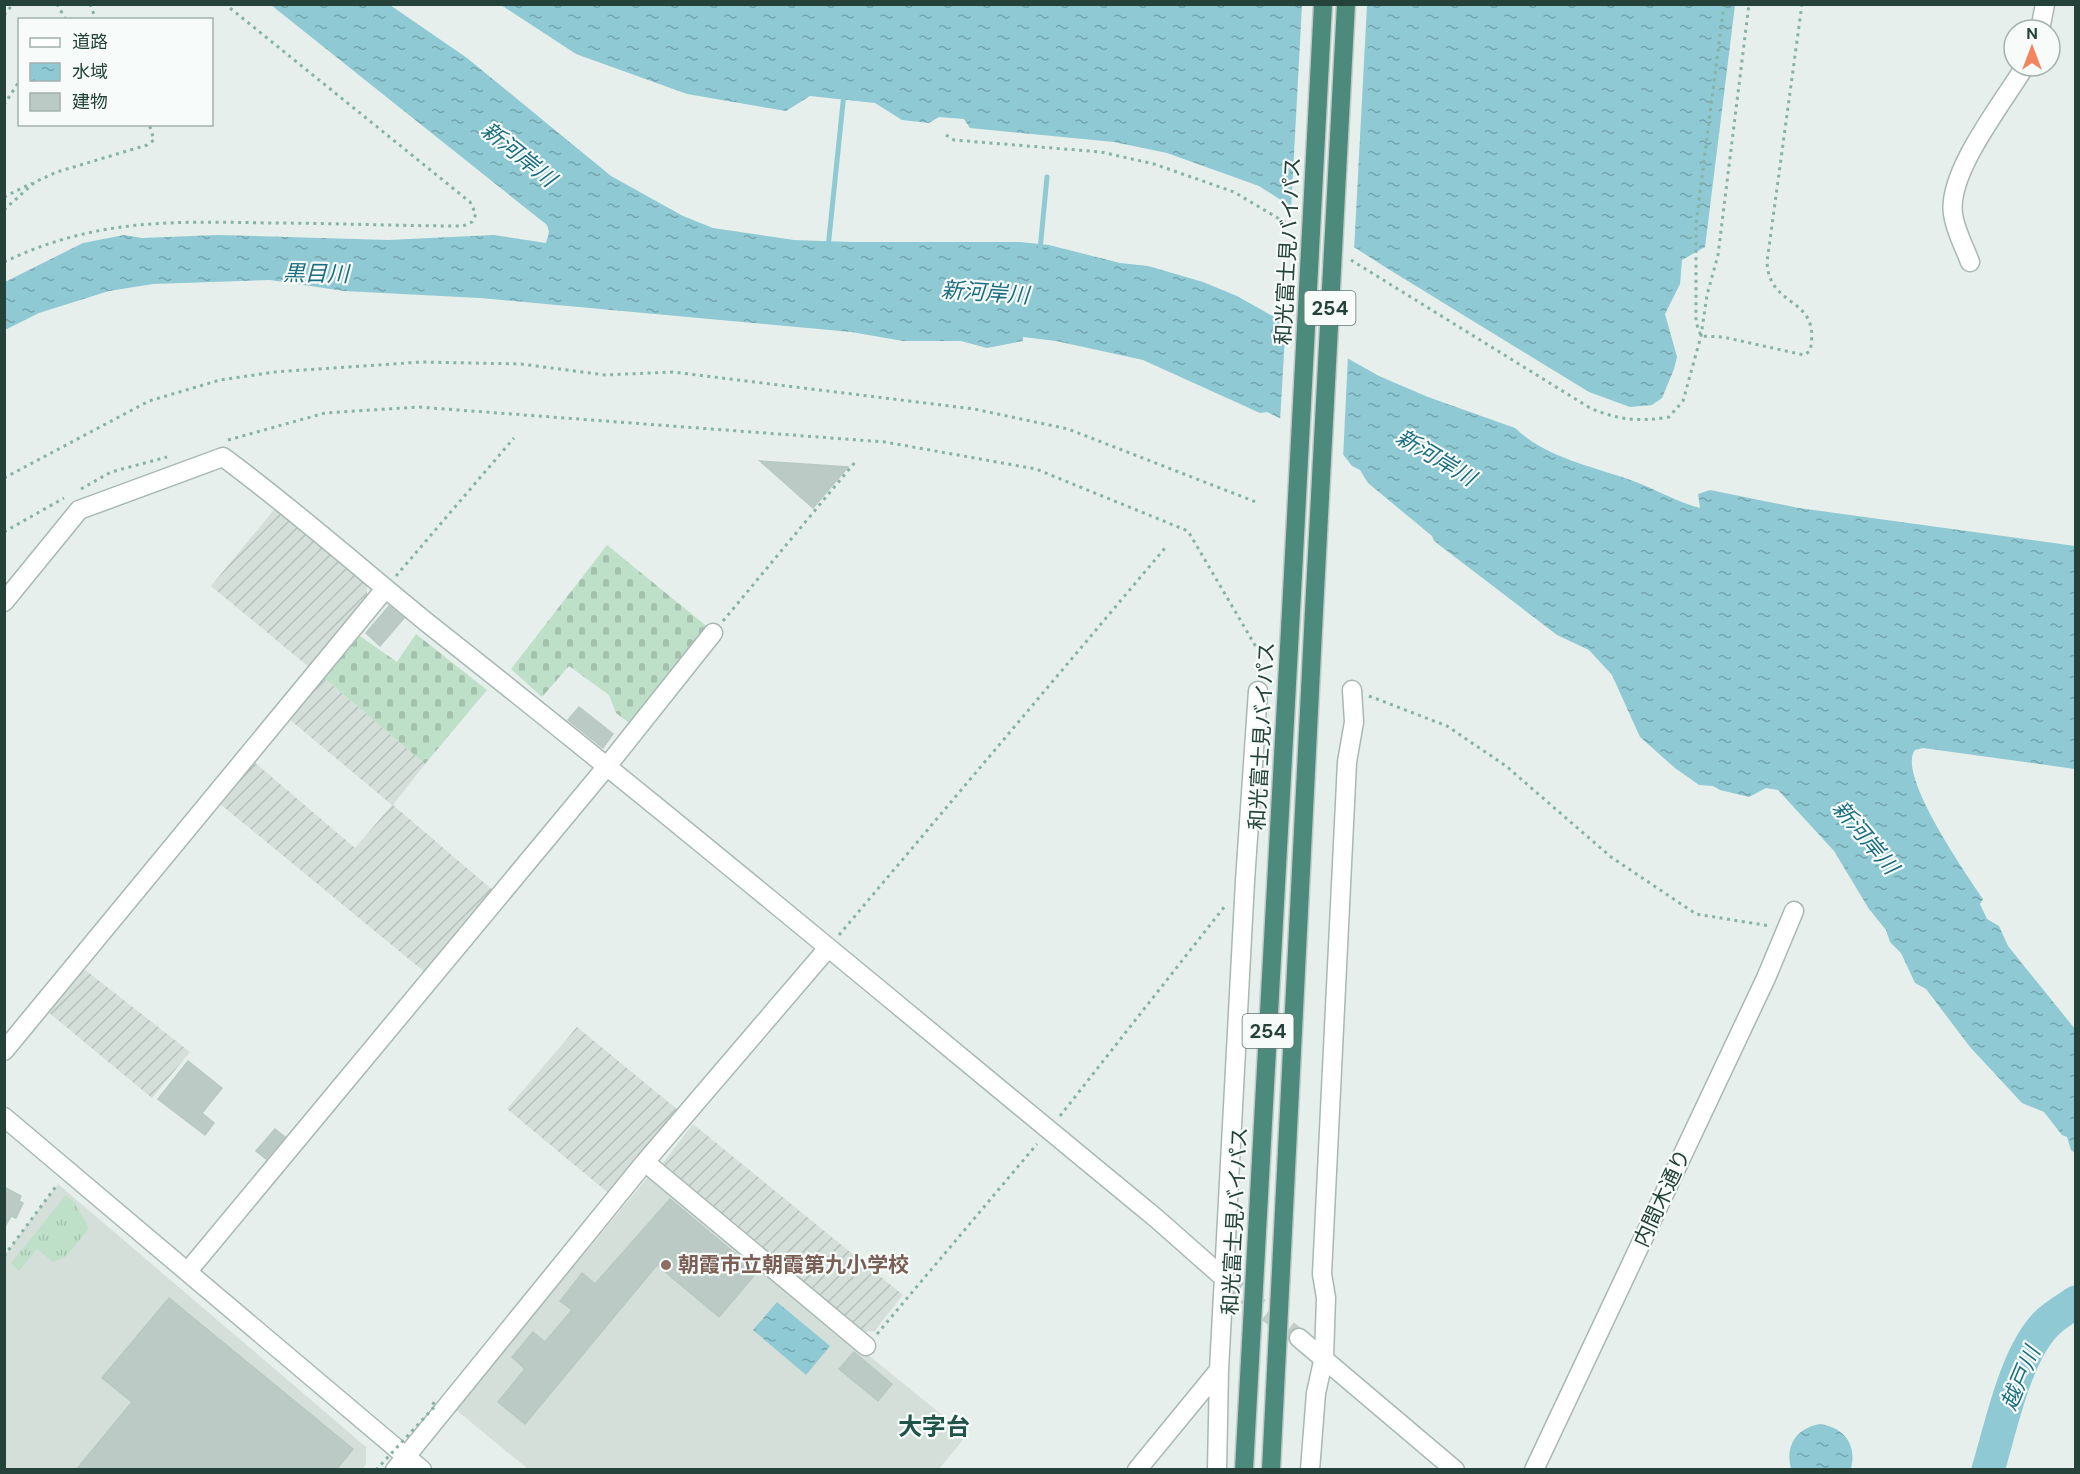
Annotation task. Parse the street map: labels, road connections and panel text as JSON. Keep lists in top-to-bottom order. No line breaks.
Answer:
{"streets":{"highway":["和光富士見バイパス","254"],"street":["内間木通り"]},"districts":["大字台"],"water":["新河岸川","黒目川","越戸川"],"places":["朝霞市立朝霞第九小学校"],"legend":["道路","水域","建物"],"north":"top"}
